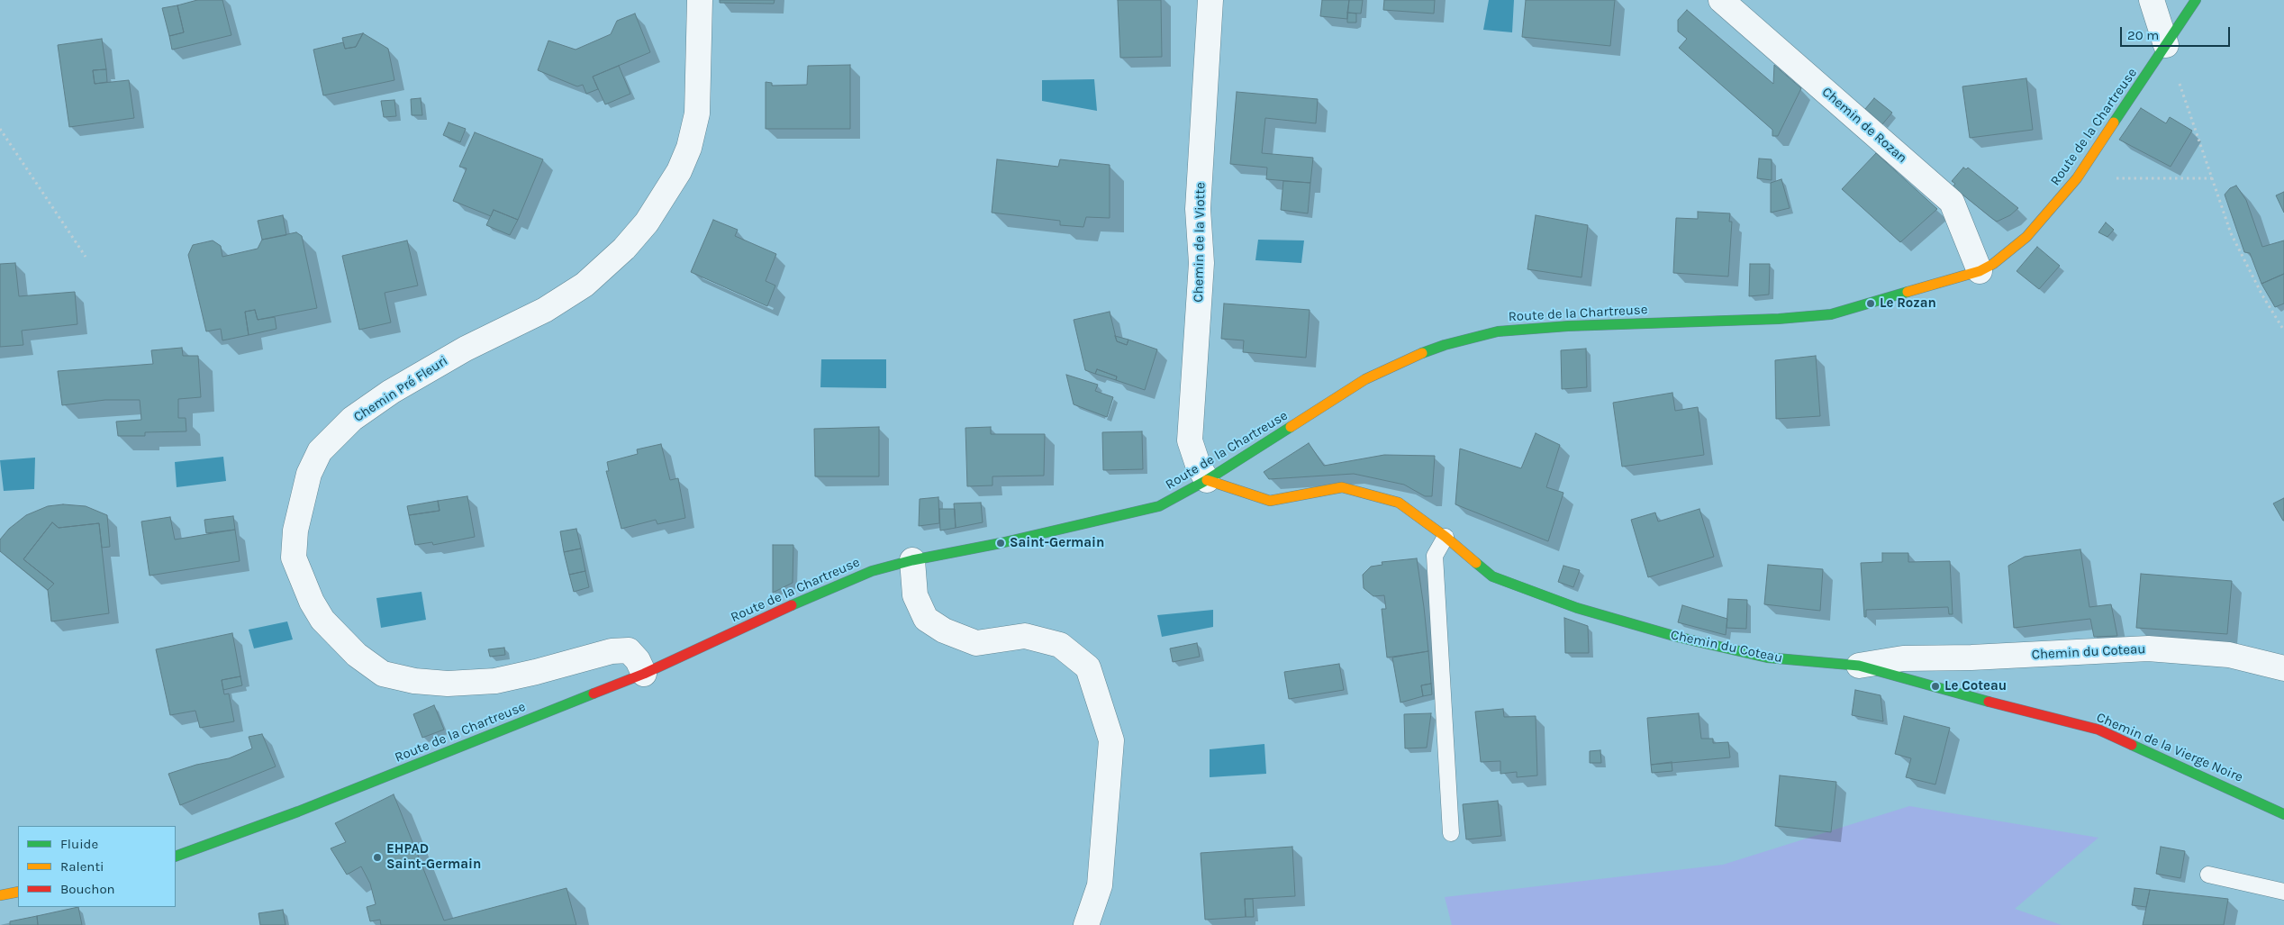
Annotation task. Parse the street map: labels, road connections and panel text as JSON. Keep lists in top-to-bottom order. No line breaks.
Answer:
{"streets":{"main road":["Route de la Chartreuse","Chemin du Coteau","Chemin de la Vierge Noire"],"street":["Chemin de Rozan","Chemin de la Viotte","Chemin Pré Fleuri"]},"crossings":[["Chemin de Rozan","Route de la Chartreuse"],["Route de la Chartreuse","Chemin de la Viotte"],["Route de la Chartreuse","Chemin Pré Fleuri"],["Route de la Chartreuse","Chemin du Coteau"],["Chemin de la Viotte","Chemin du Coteau"],["Chemin du Coteau","Chemin de la Vierge Noire"]],"places":["Le Rozan","Saint-Germain","Le Coteau","EHPAD Saint-Germain"],"legend":["Fluide","Ralenti","Bouchon"],"scale_bar":"20 m"}
